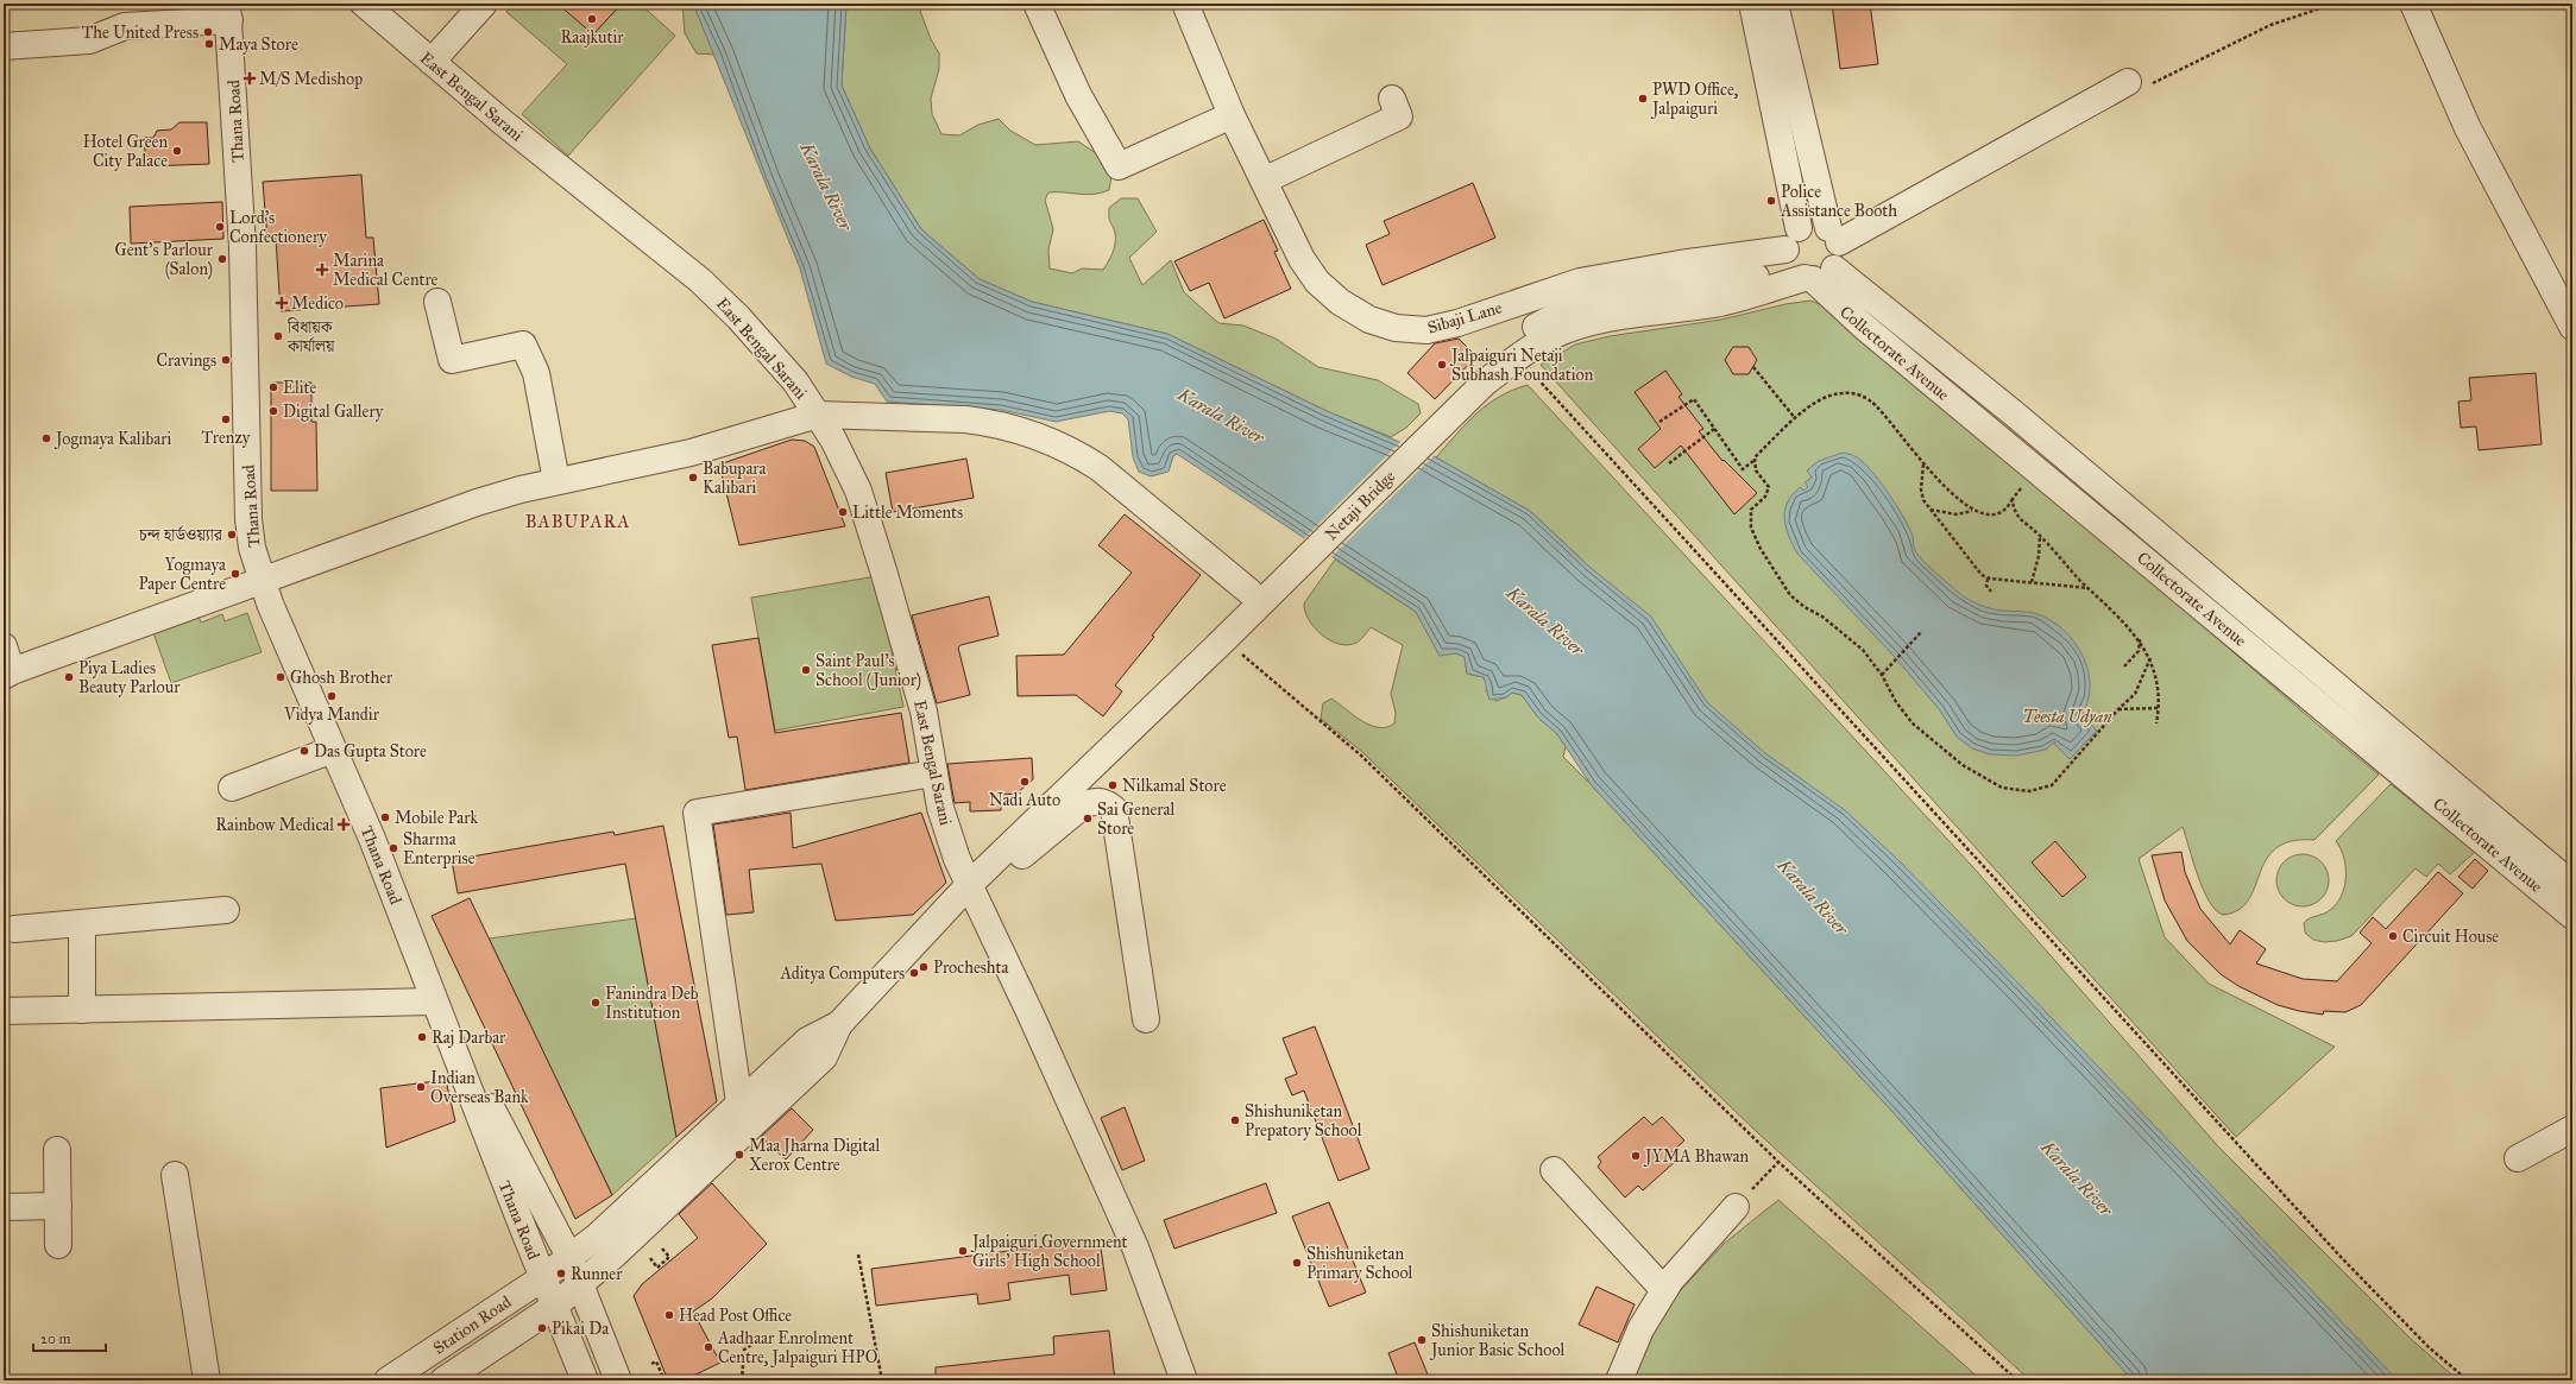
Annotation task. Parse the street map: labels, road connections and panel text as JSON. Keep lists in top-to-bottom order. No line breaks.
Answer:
{"streets":{"street":["East Bengal Sarani","Thana Road","Sibaji Lane","Collectorate Avenue","Netaji Bridge","Station Road"]},"crossings":[["East Bengal Sarani","Netaji Bridge"],["Thana Road","Station Road"],["Sibaji Lane","Collectorate Avenue"]],"districts":["BABUPARA"],"water":["Karala River"],"parks":["Teesta Udyan"],"places":{"other":["Raajkutir","The United Press","Maya Store","PWD Office, Jalpaiguri","Hotel Green City Palace","Police Assistance Booth","Lord's Confectionery","Gent's Parlour (Salon)","বিধায়ক কার্যালয়","Cravings","Jalpaiguri Netaji Subhash Foundation","Elite","Digital Gallery","Trenzy","Jogmaya Kalibari","Babupara Kalibari","Little Moments","চন্দ হার্ডওয়্যার","Yogmaya Paper Centre","Saint Paul's School (Junior)","Piya Ladies Beauty Parlour","Ghosh Brother","Vidya Mandir","Das Gupta Store","Nadi Auto","Nilkamal Store","Mobile Park","Sai General Store","Sharma Enterprise","Circuit House","Procheshta","Aditya Computers","Fanindra Deb Institution","Raj Darbar","Indian Overseas Bank","Shishuniketan Prepatory School","Maa Jharna Digital Xerox Centre","JYMA Bhawan","Jalpaiguri Government Girls' High School","Shishuniketan Primary School","Runner","Head Post Office","Pikai Da","Shishuniketan Junior Basic School","Aadhaar Enrolment Centre, Jalpaiguri HPO"],"health":["M/S Medishop","Marina Medical Centre","Medico","Rainbow Medical"]},"scale_bar":"20 m"}
